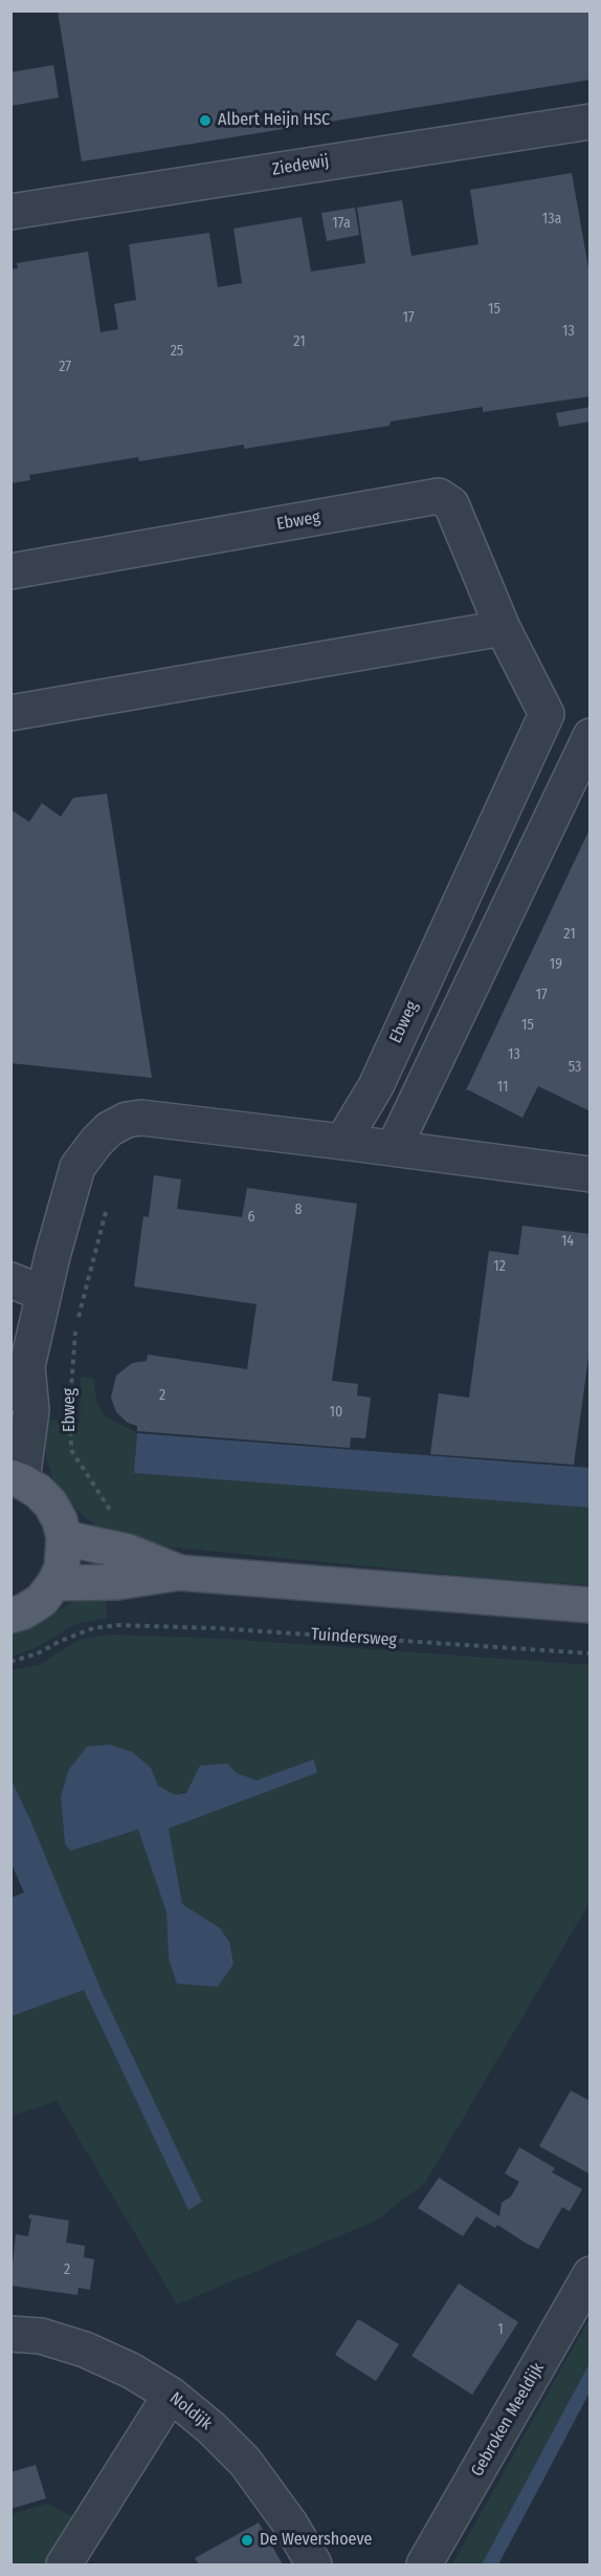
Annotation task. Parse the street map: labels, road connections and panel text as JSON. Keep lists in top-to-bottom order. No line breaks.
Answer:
{"streets":{"street":["Ziedewij","Ebweg","Noldijk","Gebroken Meeldijk"],"path":["Tuindersweg"]},"crossings":[["Ebweg","Tuindersweg"]],"places":["Albert Heijn HSC","De Wevershoeve"],"house_numbers":["13a","17a","15","17","13","21","25","27","21","19","17","15","13","53","11","8","6","14","12","2","10","2","1"]}
